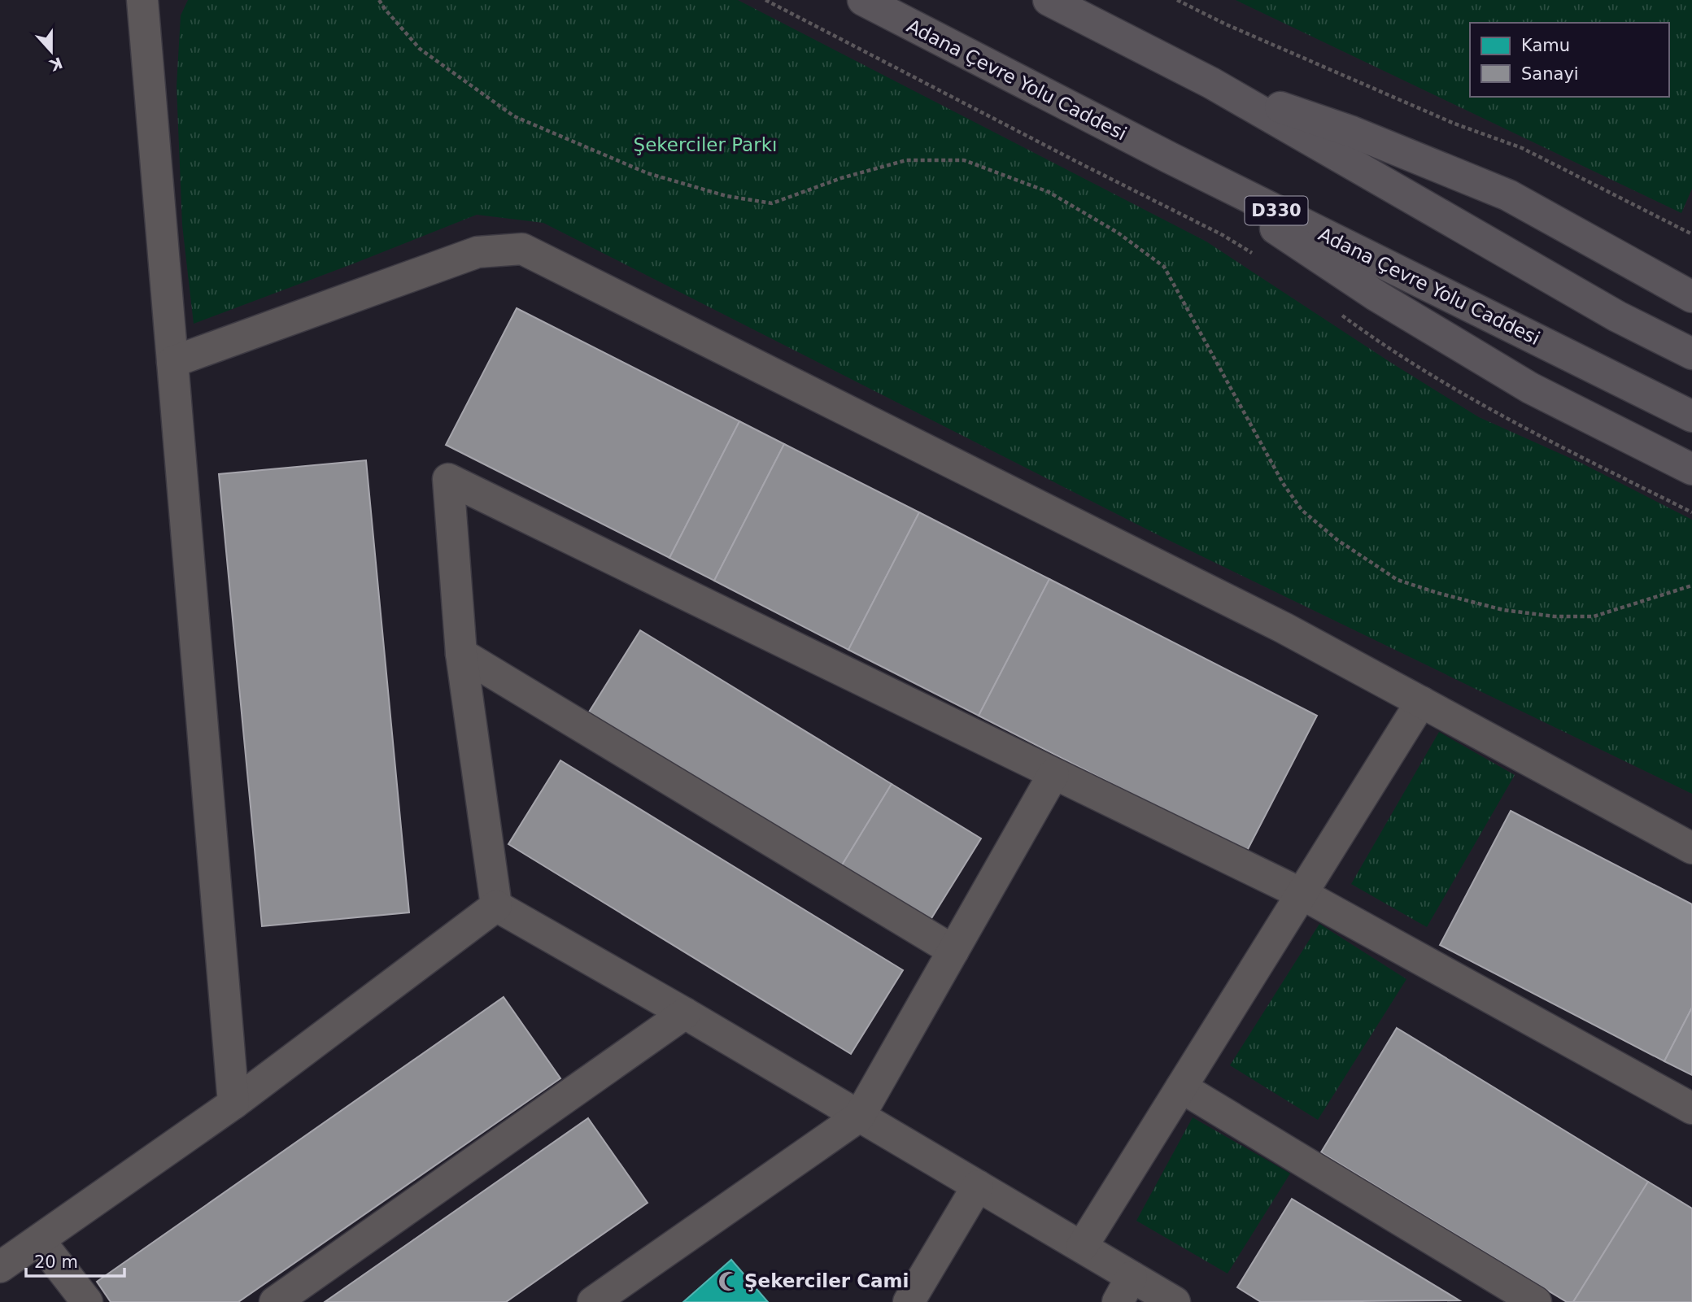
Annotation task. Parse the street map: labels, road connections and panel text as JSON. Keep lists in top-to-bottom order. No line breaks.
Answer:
{"streets":{"highway":["Adana Çevre Yolu Caddesi","D330"]},"parks":["Şekerciler Parkı"],"places":{"mosque":["Şekerciler Cami"]},"legend":["Kamu","Sanayi"],"scale_bar":"20 m","north":"bottom"}
